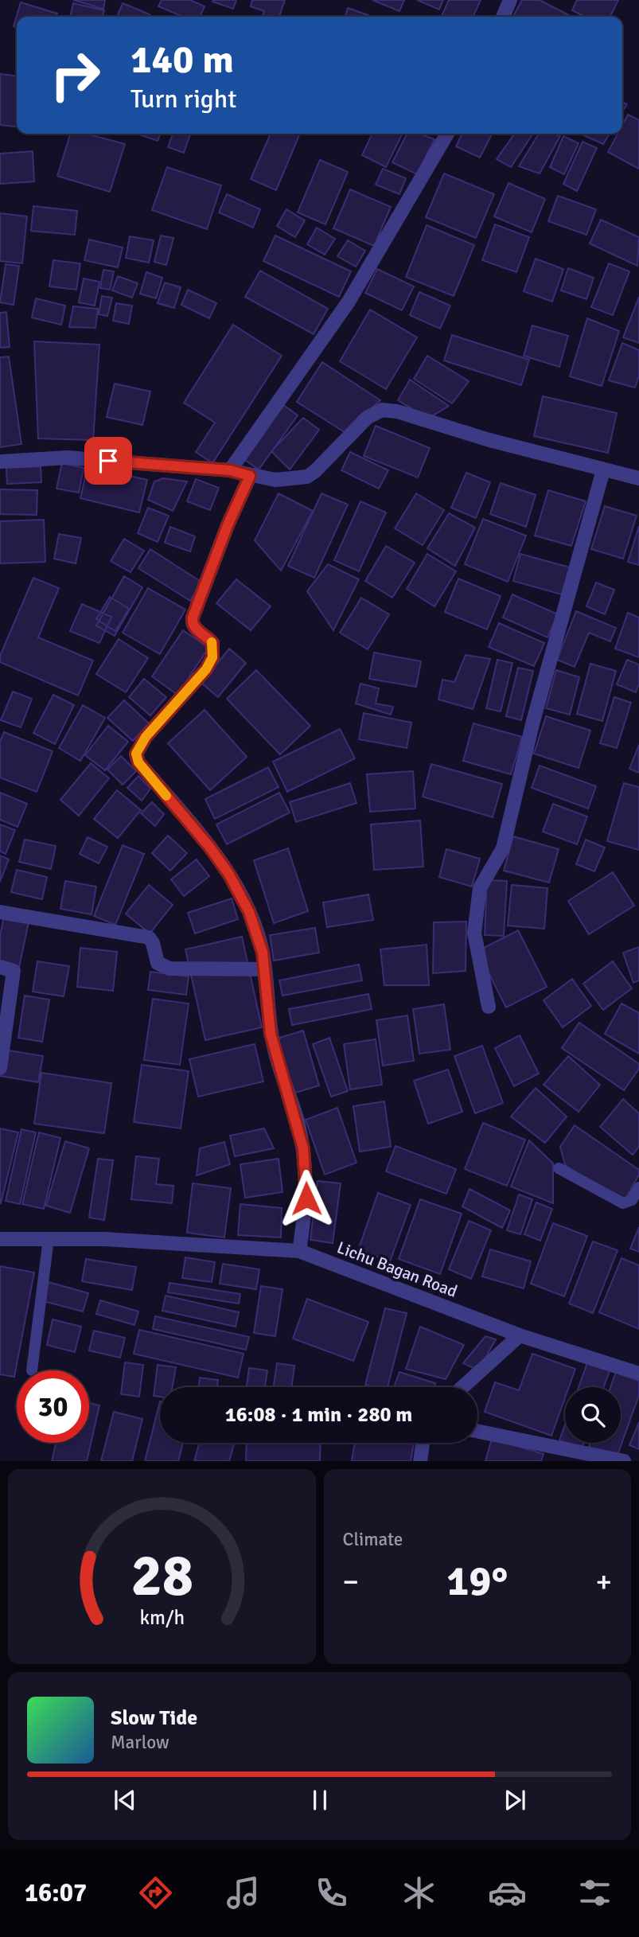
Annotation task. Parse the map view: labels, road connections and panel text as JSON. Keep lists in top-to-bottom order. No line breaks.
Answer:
{"streets":{"street":["Lichu Bagan Road"]},"page":{"turn":["140 m","Turn right"],"limit":"30","trip":"16:08 · 1 min · 280 m","tile":"Climate","heat":["−","19°","+"],"song":["Slow Tide","Marlow"],"tabs":"16:07","gauge":["28","km/h"]}}
